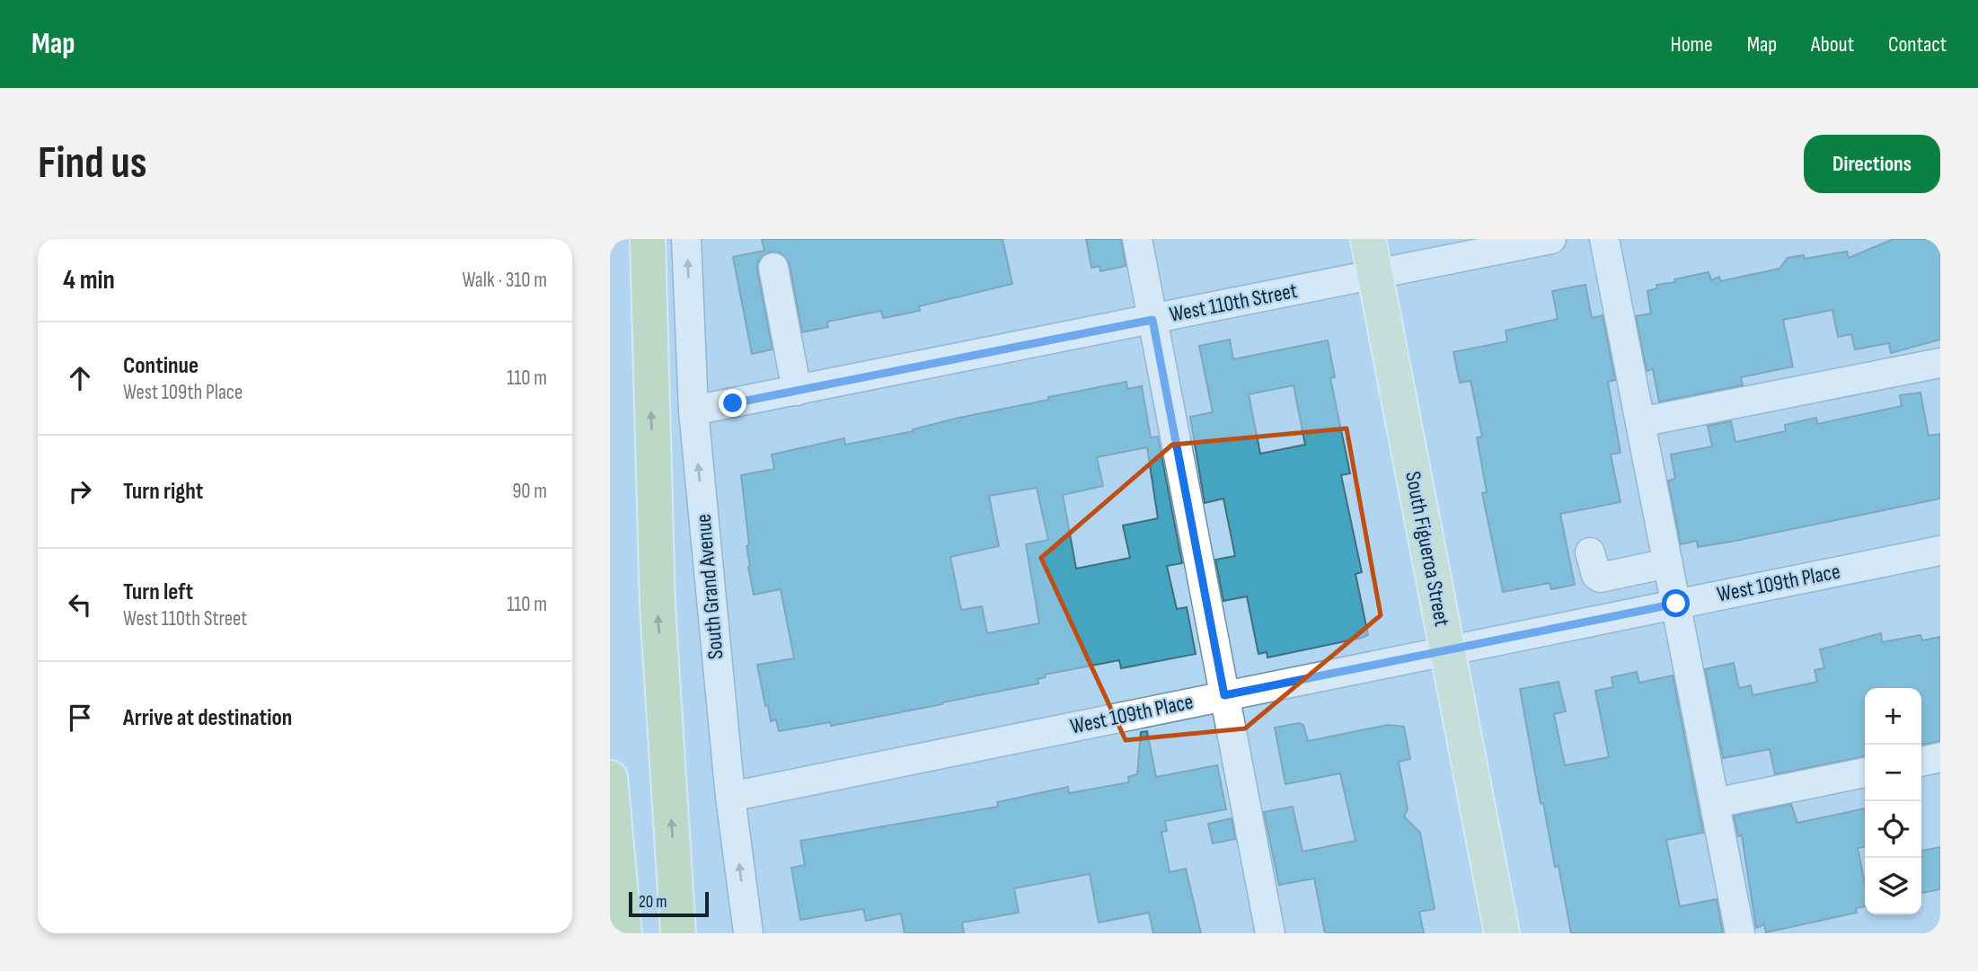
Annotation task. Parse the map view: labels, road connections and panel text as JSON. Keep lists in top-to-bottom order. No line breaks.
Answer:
{"streets":{"main road":["South Figueroa Street"],"street":["West 110th Street","West 109th Place","South Grand Avenue"]},"crossings":[["West 110th Street","South Figueroa Street"],["West 110th Street","South Grand Avenue"],["South Figueroa Street","West 109th Place"],["West 109th Place","South Grand Avenue"]],"one_way":["South Grand Avenue"],"scale_bar":"20 m","page":{"header":"Map","nav":["Home","Map","About","Contact"],"buttons":"Directions","title":"Find us","heading":["4 min","Walk · 310 m"],"list":[["Continue","West 109th Place","110 m"],["Turn right","90 m"],["Turn left","West 110th Street","110 m"],"Arrive at destination"],"map_buttons":["+","−"],"scale":"20 m"}}
